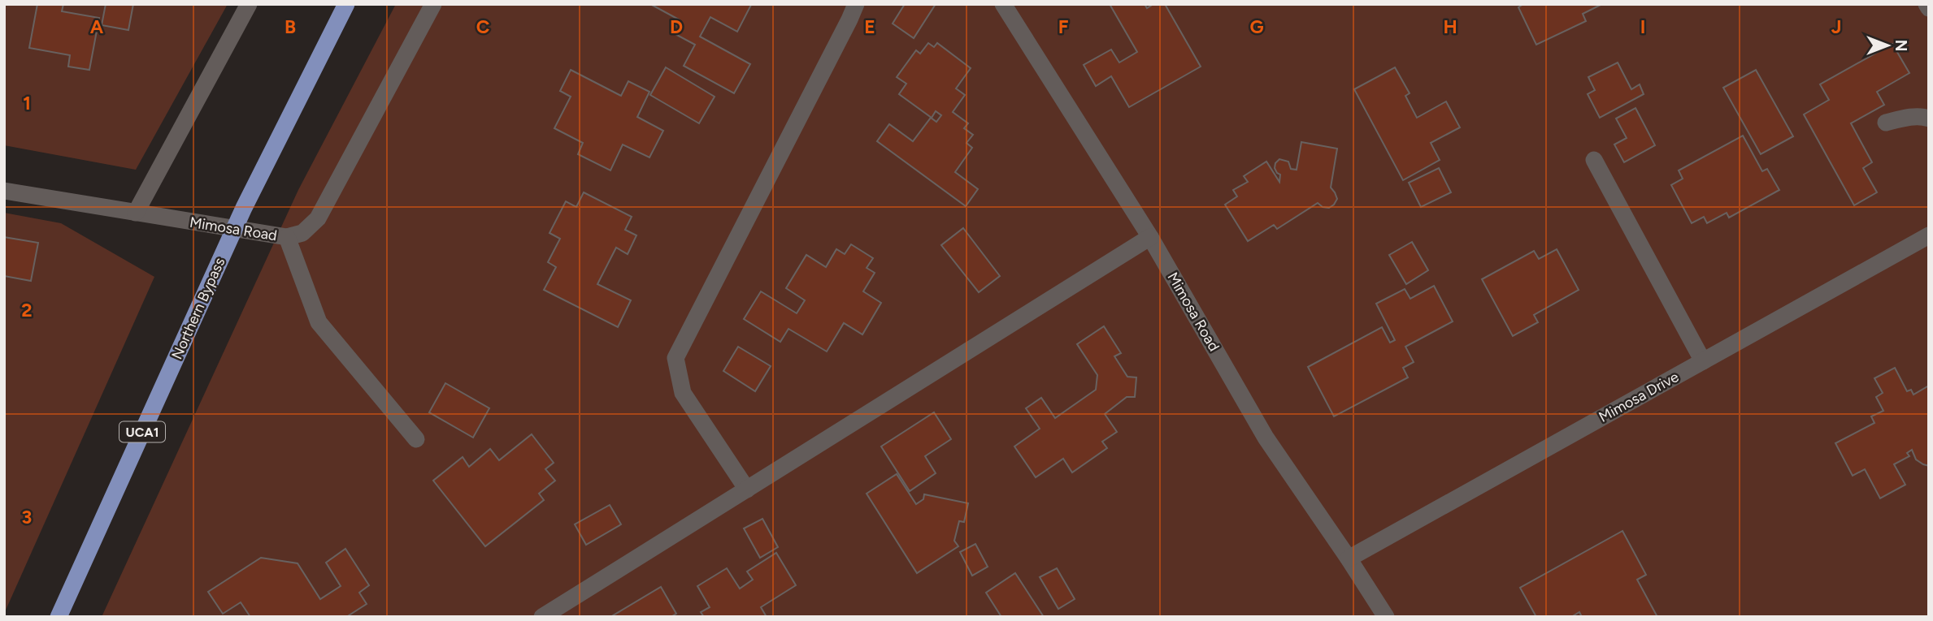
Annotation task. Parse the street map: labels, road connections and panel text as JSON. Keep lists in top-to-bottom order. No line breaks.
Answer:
{"streets":{"main road":["Northern Bypass","UCA1"],"street":["Mimosa Road","Mimosa Drive"]},"crossings":[["Mimosa Road","Mimosa Drive"]],"north":"right","grid":{"columns":["A","B","C","D","E","F","G","H","I","J"],"rows":["1","2","3"]}}
